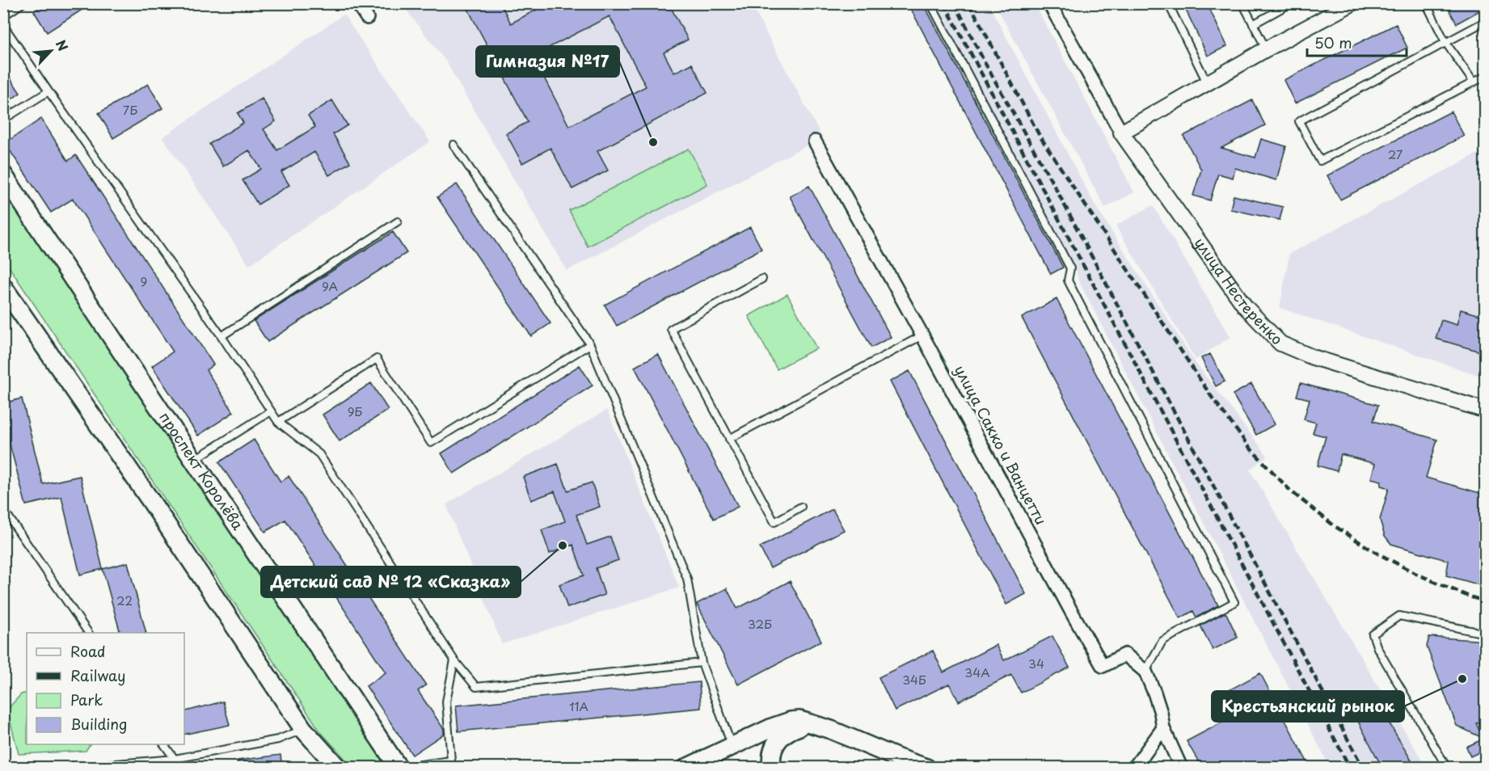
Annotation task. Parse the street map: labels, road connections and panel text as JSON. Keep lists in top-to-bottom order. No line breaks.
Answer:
{"streets":{"main road":["проспект Королёва"],"street":["улица Нестеренко","улица Сакко и Ванцетти"]},"places":["Гимназия №17","Детский сад № 12 «Сказка»","Крестьянский рынок"],"house_numbers":["7Б","27","9","9А","9Б","22","32Б","34","34А","34Б","11А"],"legend":["Road","Railway","Park","Building"],"scale_bar":"50 m","north":"top right"}
